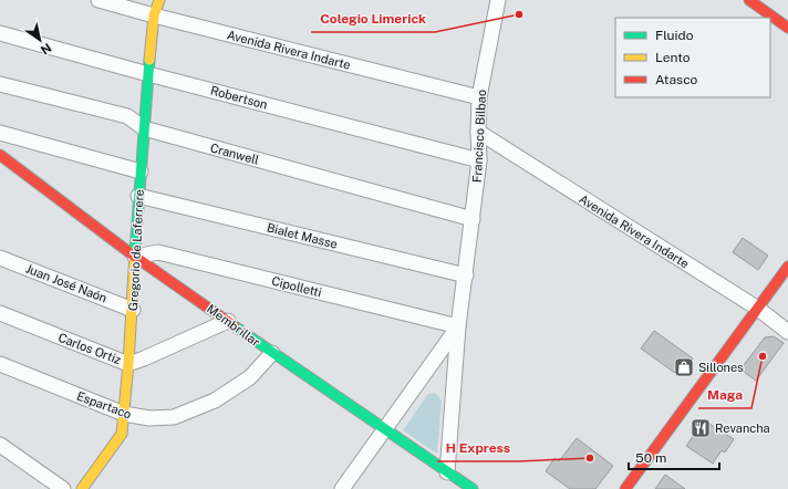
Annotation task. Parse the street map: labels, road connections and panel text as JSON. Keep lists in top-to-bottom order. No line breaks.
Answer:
{"streets":{"street":["Avenida Rivera Indarte","Robertson","Francisco Bilbao","Cranwell","Bialet Masse","Gregorio de Laferrere","Juan José Naón","Cipolletti","Membrillar","Carlos Ortiz","Espartaco"]},"crossings":[["Avenida Rivera Indarte","Francisco Bilbao"],["Avenida Rivera Indarte","Gregorio de Laferrere"],["Robertson","Francisco Bilbao"],["Robertson","Gregorio de Laferrere"],["Francisco Bilbao","Cranwell"],["Francisco Bilbao","Bialet Masse"],["Francisco Bilbao","Cipolletti"],["Francisco Bilbao","Membrillar"],["Cranwell","Gregorio de Laferrere"],["Bialet Masse","Gregorio de Laferrere"],["Gregorio de Laferrere","Juan José Naón"],["Gregorio de Laferrere","Cipolletti"],["Gregorio de Laferrere","Membrillar"],["Gregorio de Laferrere","Carlos Ortiz"],["Gregorio de Laferrere","Espartaco"],["Cipolletti","Membrillar"],["Membrillar","Carlos Ortiz"],["Membrillar","Espartaco"]],"places":{"other":["Colegio Limerick","Maga","H Express"],"shop":["Sillones"],"restaurant":["Revancha"]},"legend":["Fluido","Lento","Atasco"],"scale_bar":"50 m","north":"bottom right"}
